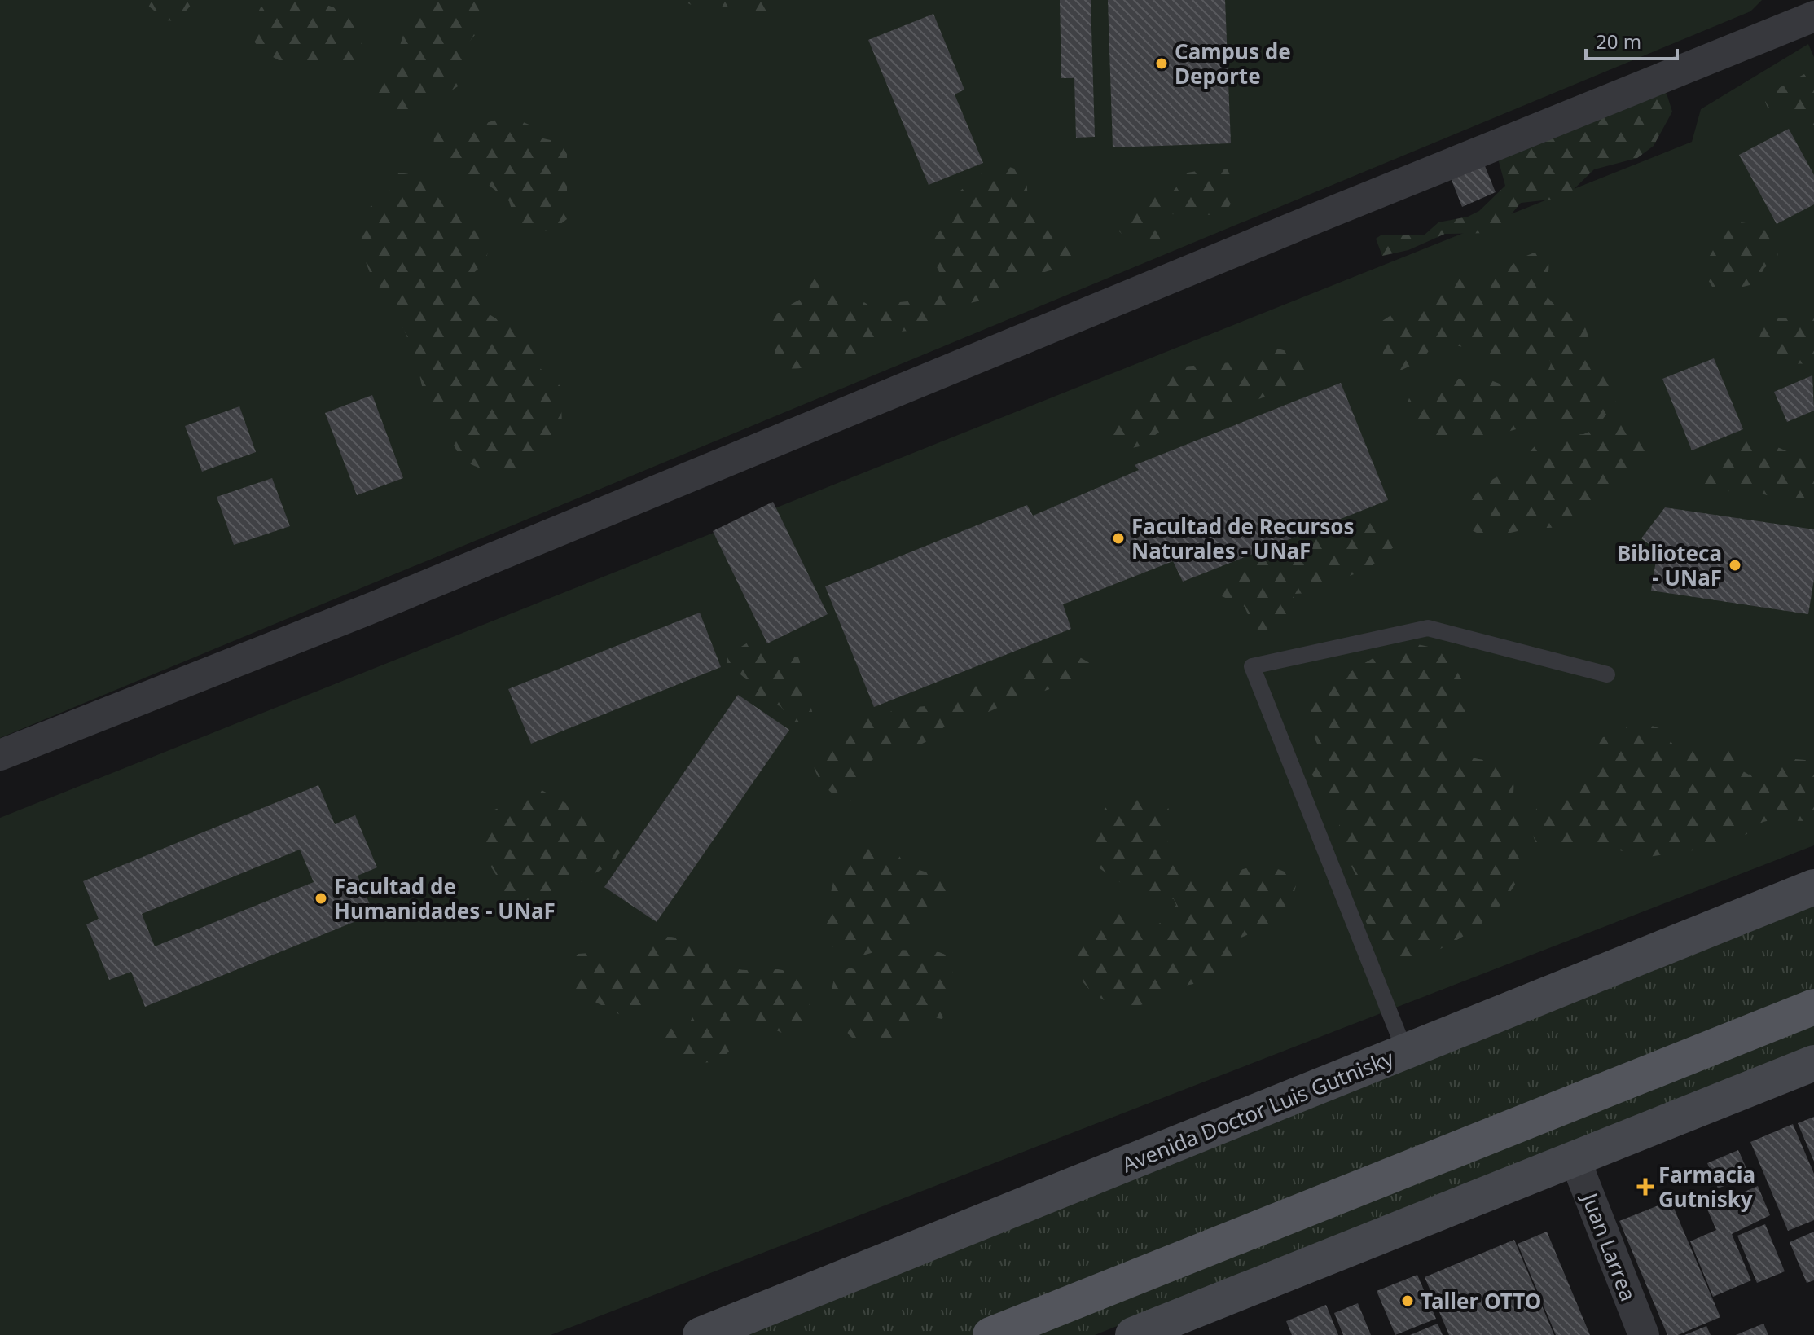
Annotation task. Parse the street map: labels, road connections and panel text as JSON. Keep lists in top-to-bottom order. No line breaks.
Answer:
{"streets":{"main road":["Avenida Doctor Luis Gutnisky"],"street":["Juan Larrea"]},"places":{"other":["Campus de Deporte","Facultad de Recursos Naturales - UNaF","Biblioteca - UNaF","Facultad de Humanidades - UNaF","Taller OTTO"],"health":["Farmacia Gutnisky"]},"scale_bar":"20 m"}
